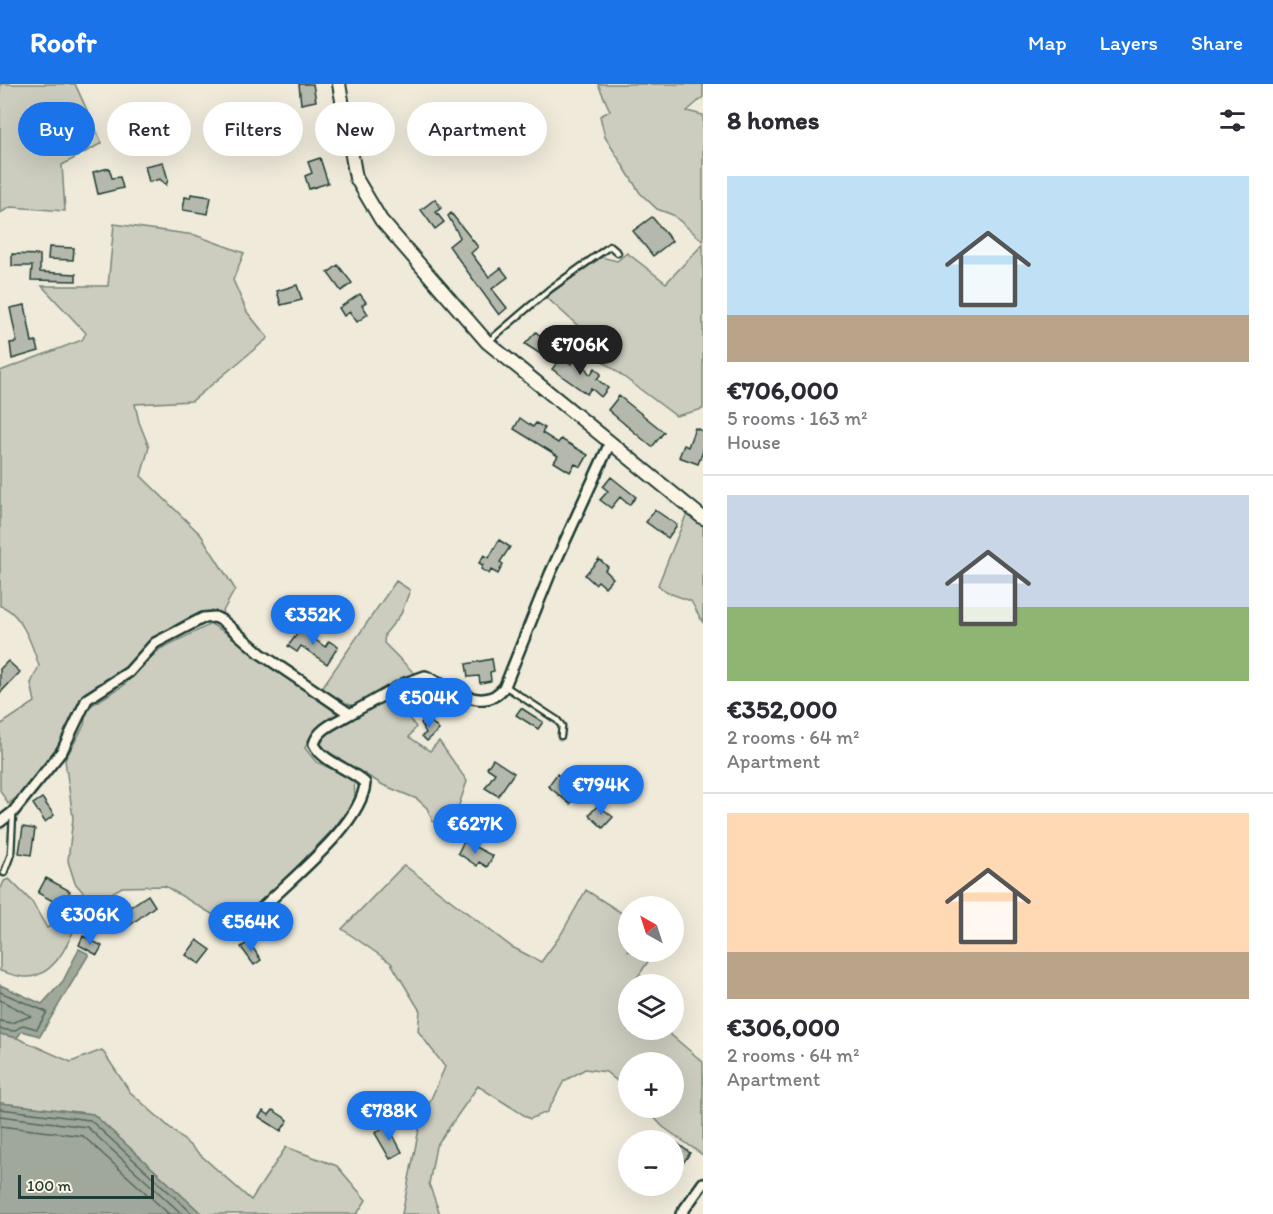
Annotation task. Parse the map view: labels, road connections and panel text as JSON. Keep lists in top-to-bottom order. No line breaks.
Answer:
{"scale_bar":"100 m","north":"top left","page":{"header":"Roofr","nav":["Map","Layers","Share"],"heading":"8 homes","chip":["Buy","Rent","Filters","New","Apartment"],"list":[{"name":"€706,000","note":"5 rooms · 163 m² · House"},{"name":"€352,000","note":"2 rooms · 64 m² · Apartment"},{"name":"€306,000","note":"2 rooms · 64 m² · Apartment"}],"price":["€706K","€352K","€504K","€794K","€627K","€306K","€564K","€788K"],"map_buttons":["+","−"],"scale":"100 m"}}
